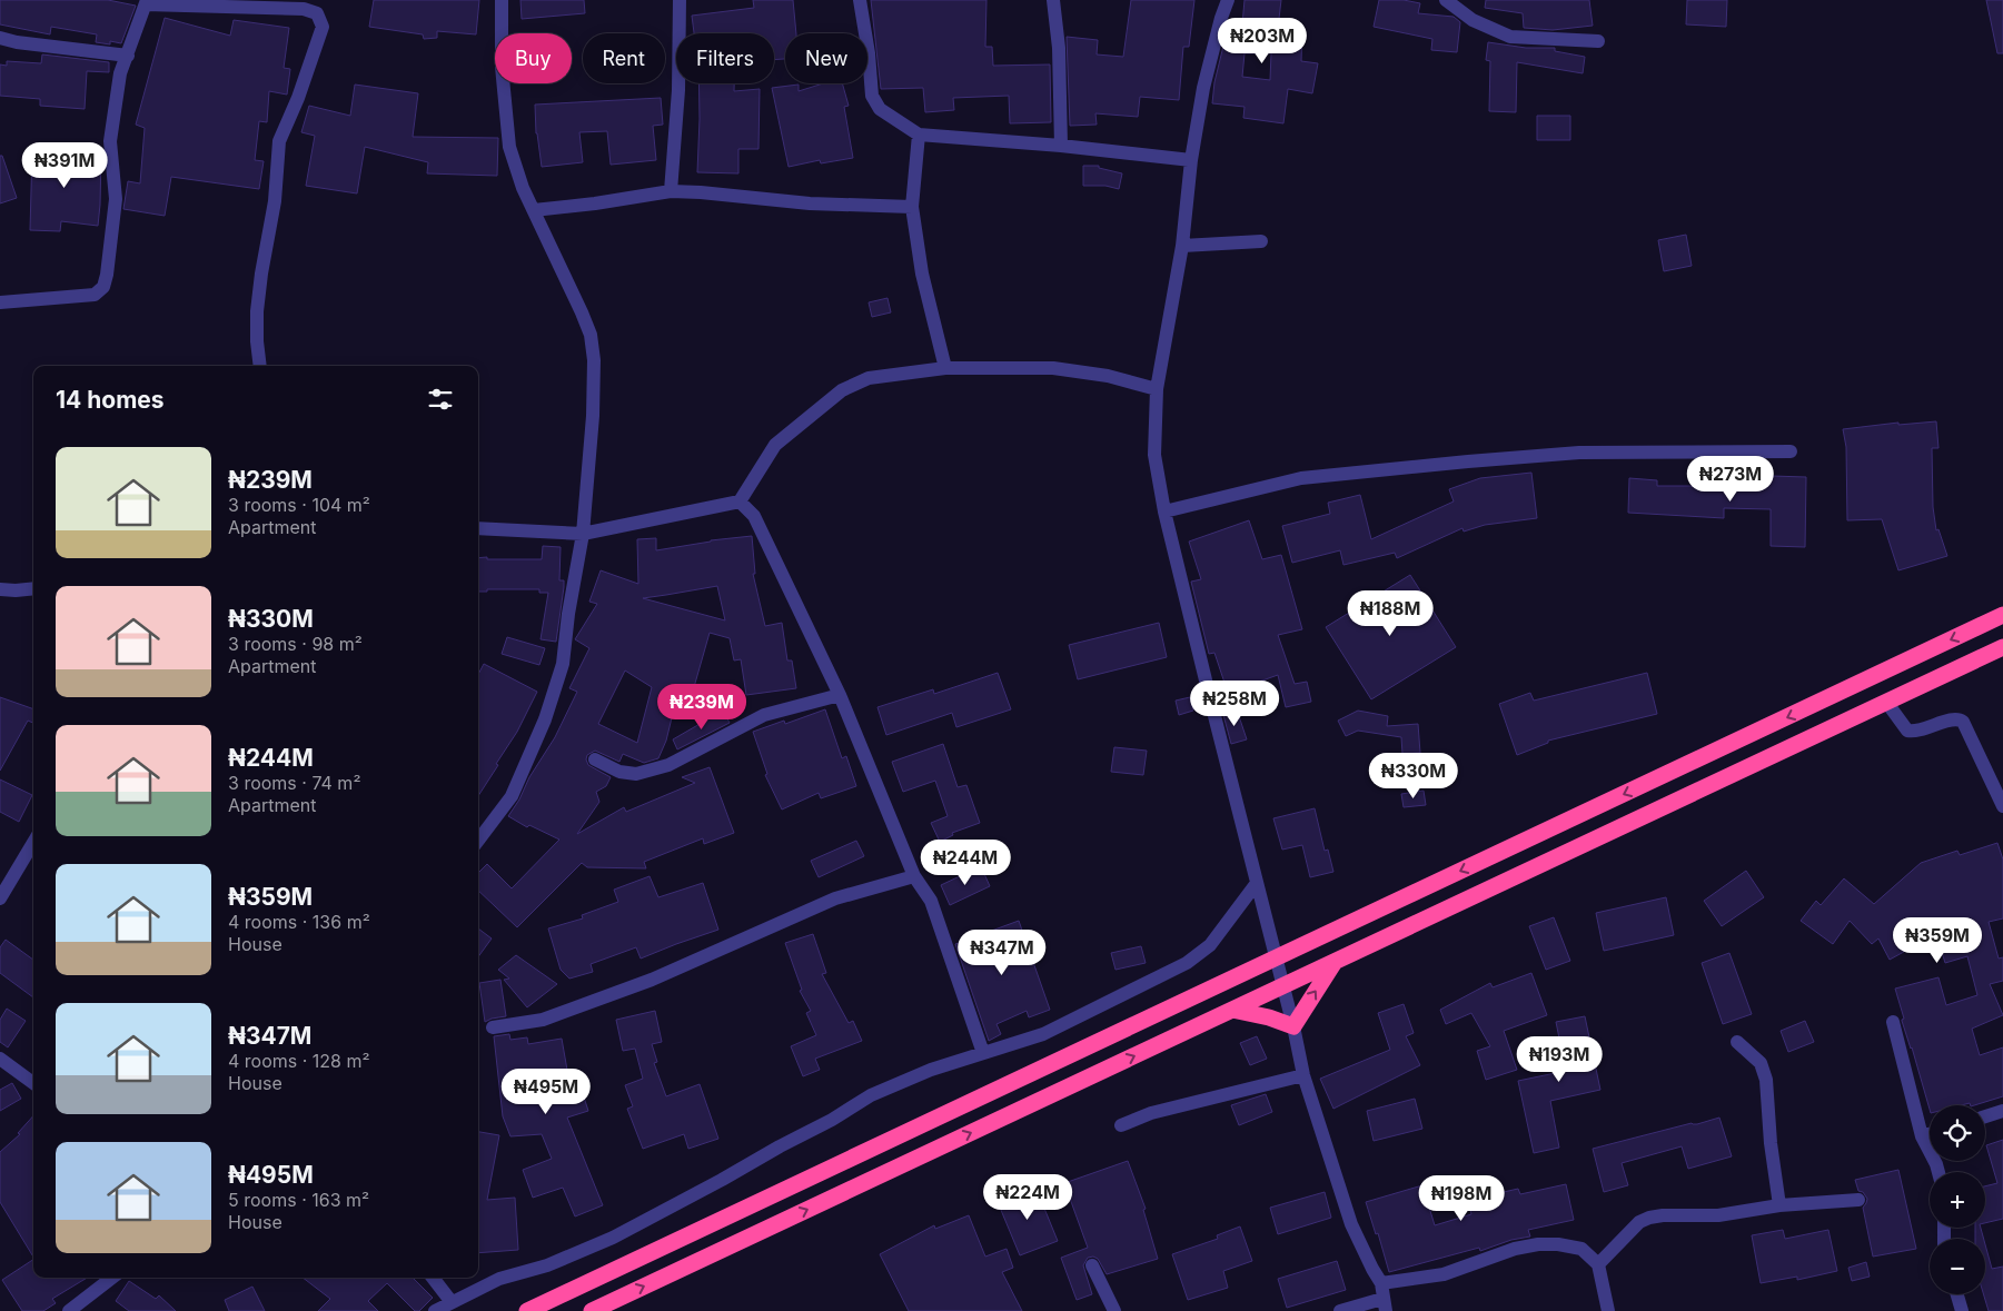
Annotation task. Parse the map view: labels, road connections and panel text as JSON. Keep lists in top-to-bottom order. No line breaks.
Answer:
{"page":{"price":["₦203M","₦391M","₦273M","₦188M","₦258M","₦239M","₦330M","₦244M","₦359M","₦347M","₦193M","₦495M","₦224M","₦198M"],"chip":["Buy","Rent","Filters","New"],"heading":"14 homes","list":[{"name":"₦239M","note":"3 rooms · 104 m² · Apartment"},{"name":"₦330M","note":"3 rooms · 98 m² · Apartment"},{"name":"₦244M","note":"3 rooms · 74 m² · Apartment"},{"name":"₦359M","note":"4 rooms · 136 m² · House"},{"name":"₦347M","note":"4 rooms · 128 m² · House"},{"name":"₦495M","note":"5 rooms · 163 m² · House"}],"map_buttons":["+","−"]}}
